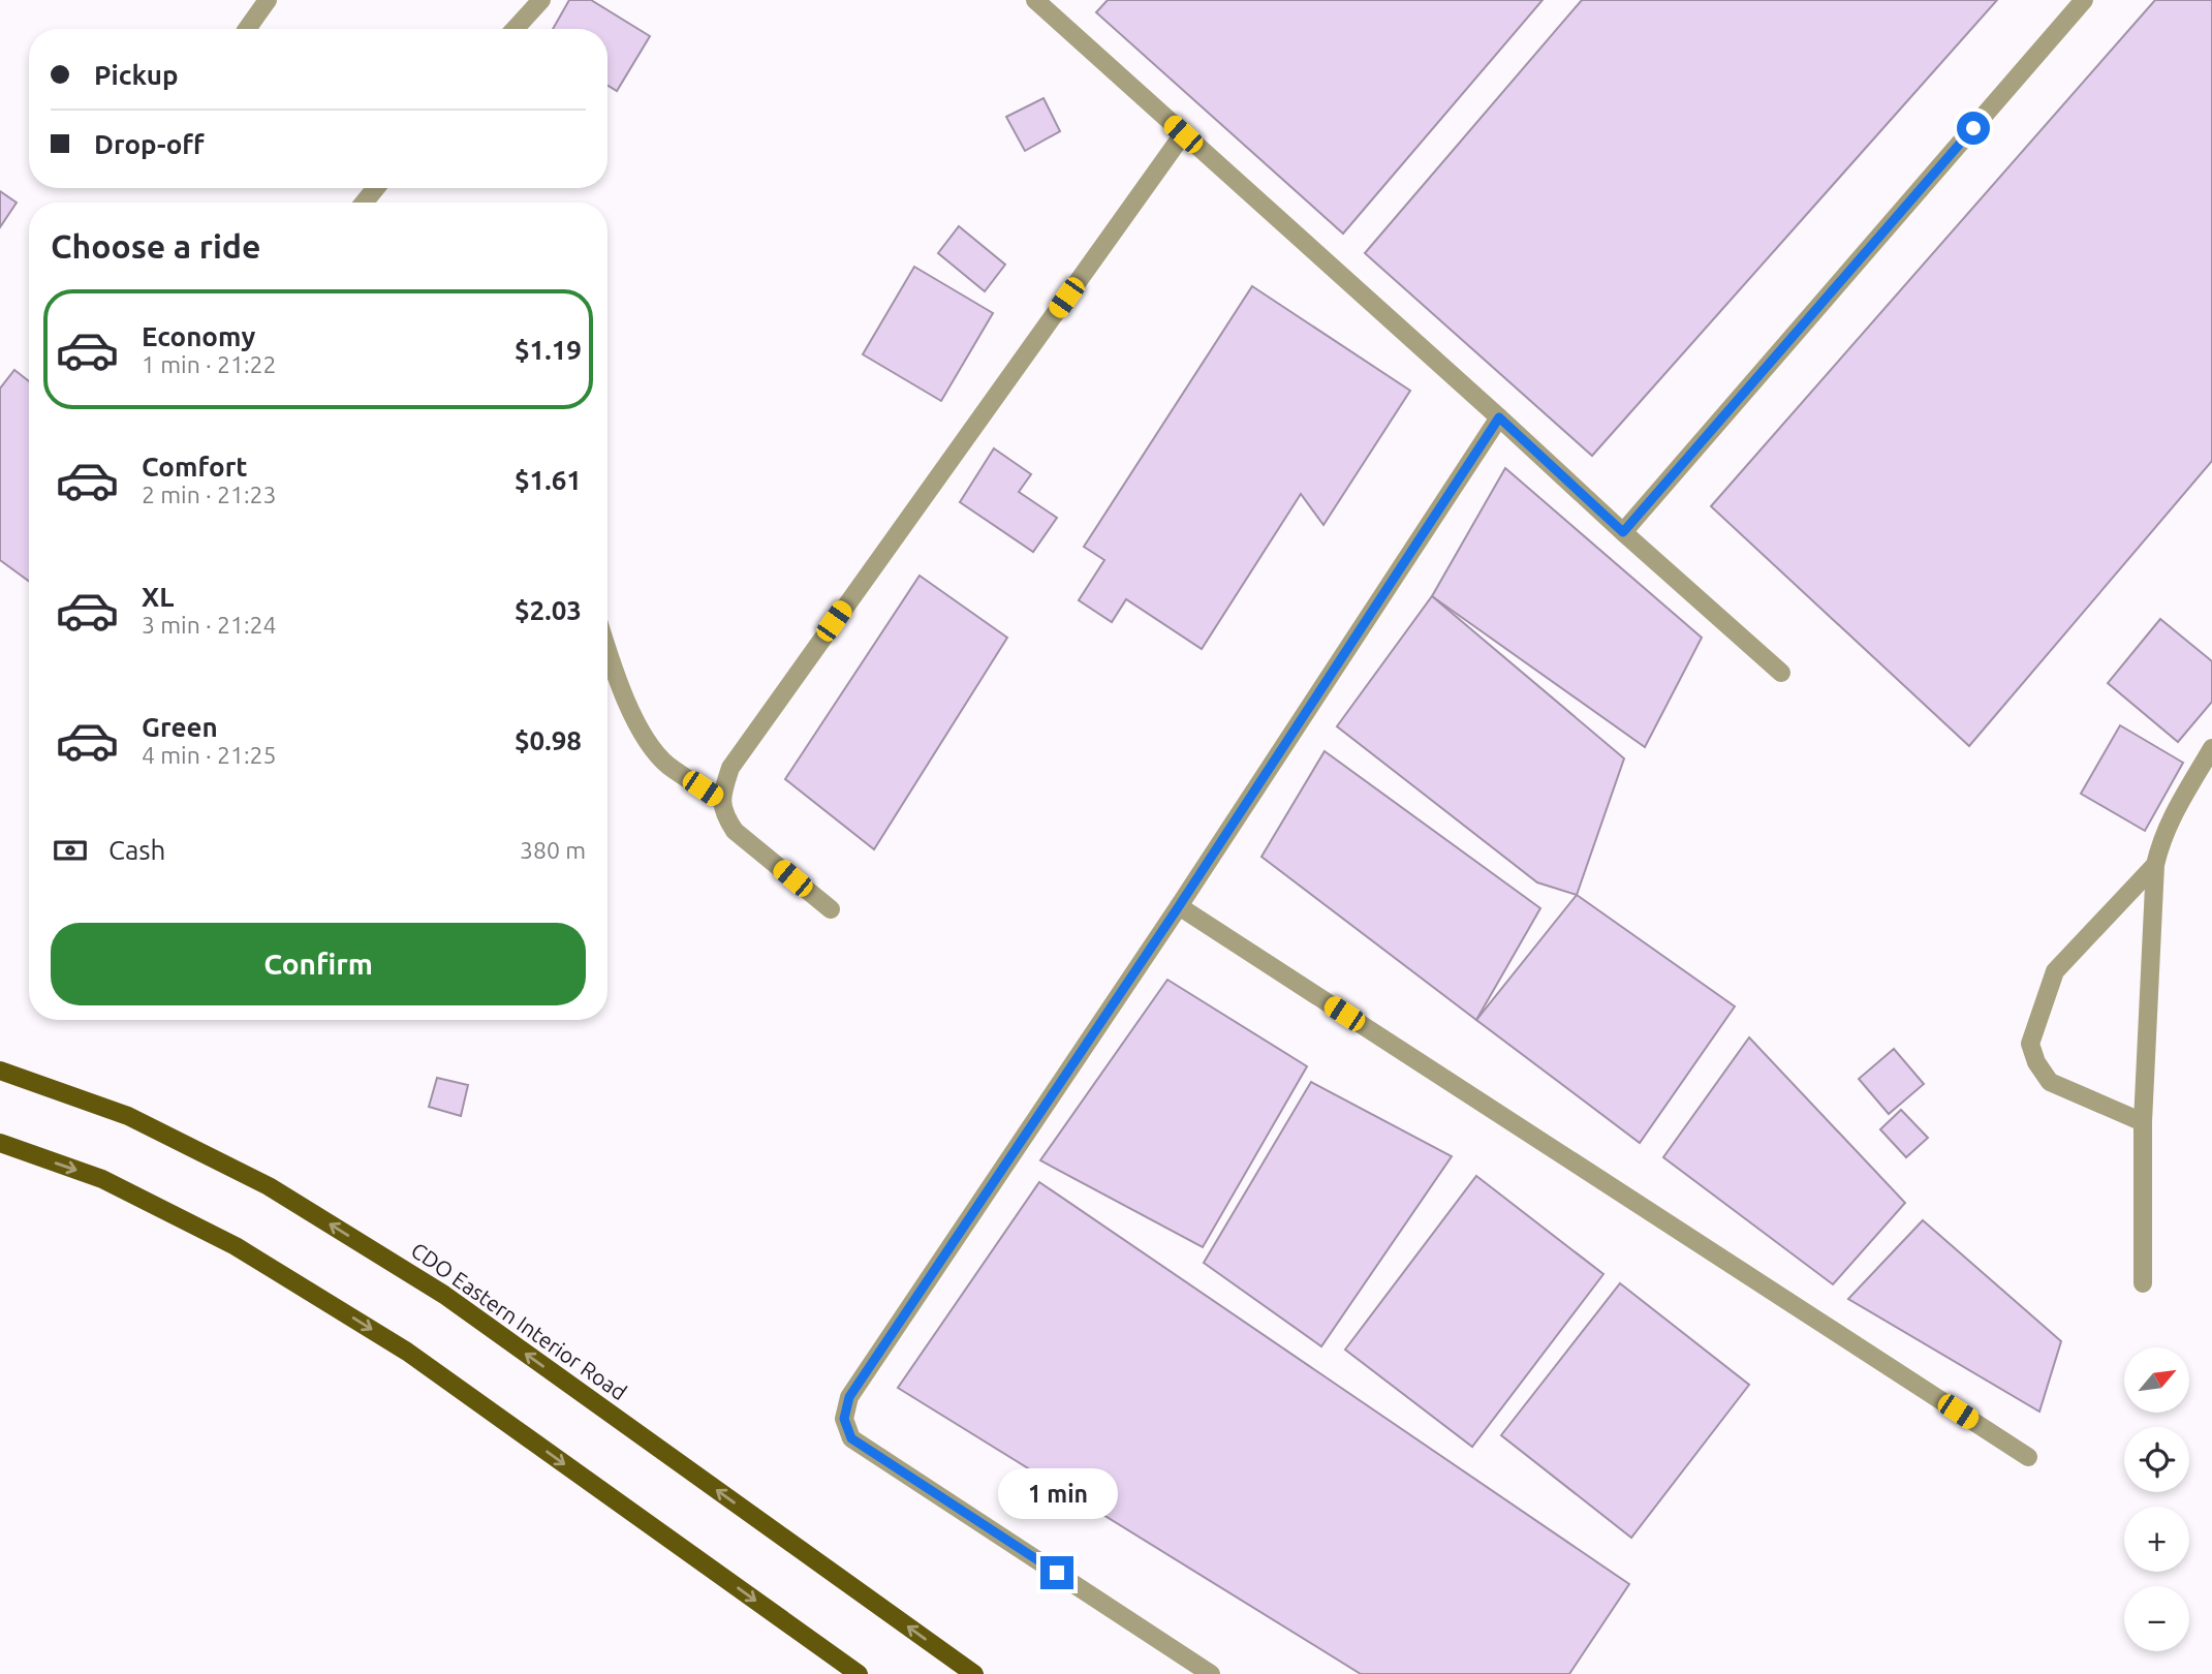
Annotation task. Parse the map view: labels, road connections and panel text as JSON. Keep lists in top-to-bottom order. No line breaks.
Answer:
{"streets":{"main road":["CDO Eastern Interior Road"]},"north":"top right","page":{"banner":["Pickup","Drop-off"],"heading":"Choose a ride","list":[{"name":"Economy","note":"1 min · 21:22","value":"$1.19"},{"name":"Comfort","note":"2 min · 21:23","value":"$1.61"},{"name":"XL","note":"3 min · 21:24","value":"$2.03"},{"name":"Green","note":"4 min · 21:25","value":"$0.98"}],"pay":["Cash","380 m"],"buttons":"Confirm","map_buttons":["+","−"],"bubble":"1 min"}}
